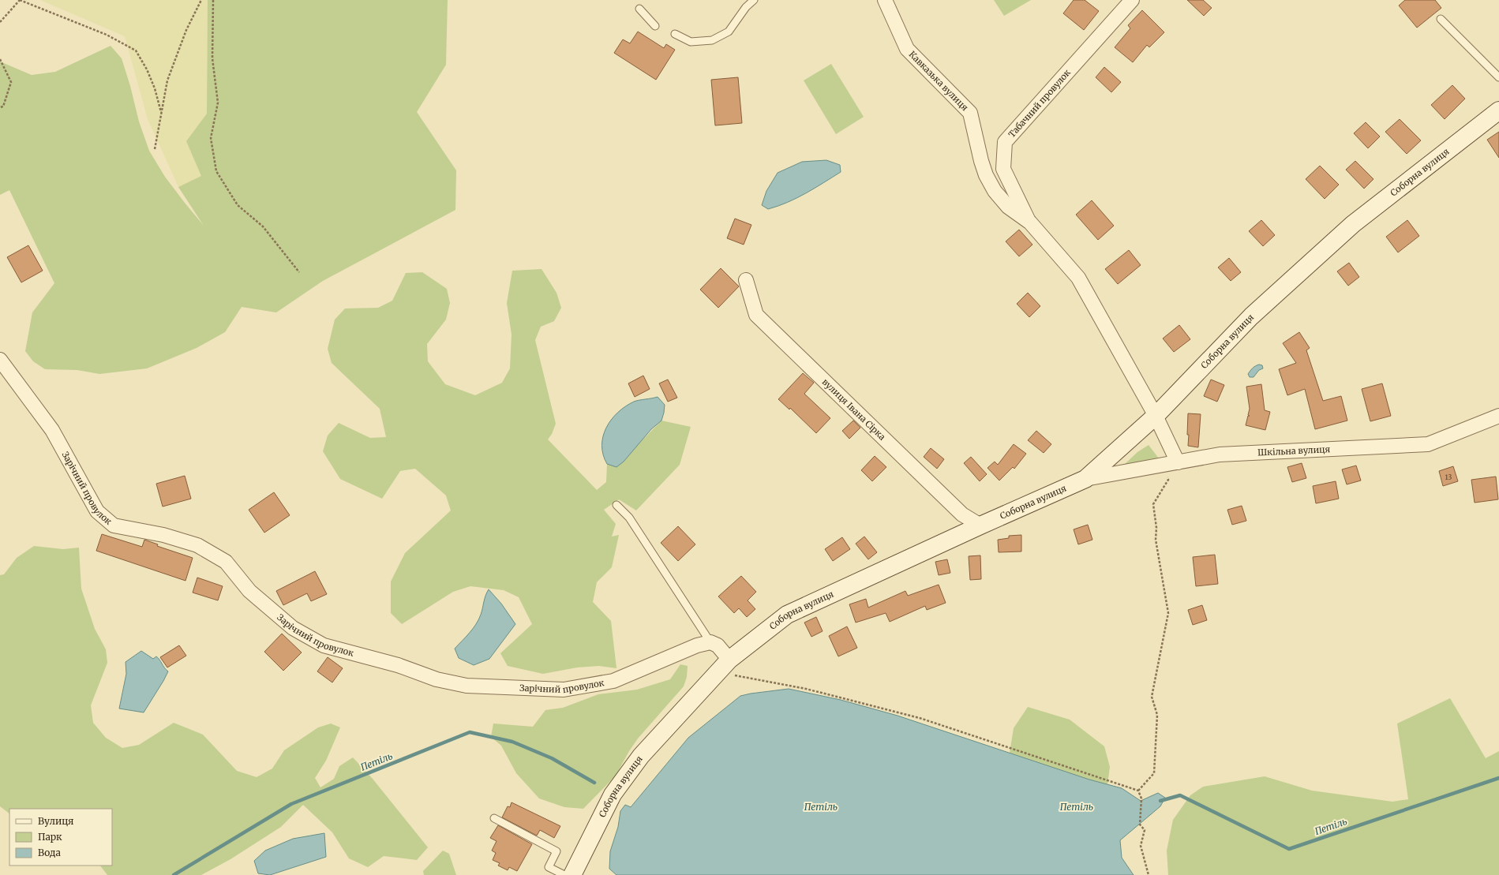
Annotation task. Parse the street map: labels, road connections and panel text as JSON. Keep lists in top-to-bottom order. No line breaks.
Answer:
{"streets":{"street":["Кавказька вулиця","Табачний провулок","Соборна вулиця","вулиця Івана Сірка","Шкільна вулиця","Зарічний провулок"]},"crossings":[["Кавказька вулиця","Табачний провулок"],["Соборна вулиця","вулиця Івана Сірка"],["Соборна вулиця","Шкільна вулиця"]],"water":["Петіль"],"house_numbers":["13"],"legend":["Вулиця","Парк","Вода"]}
